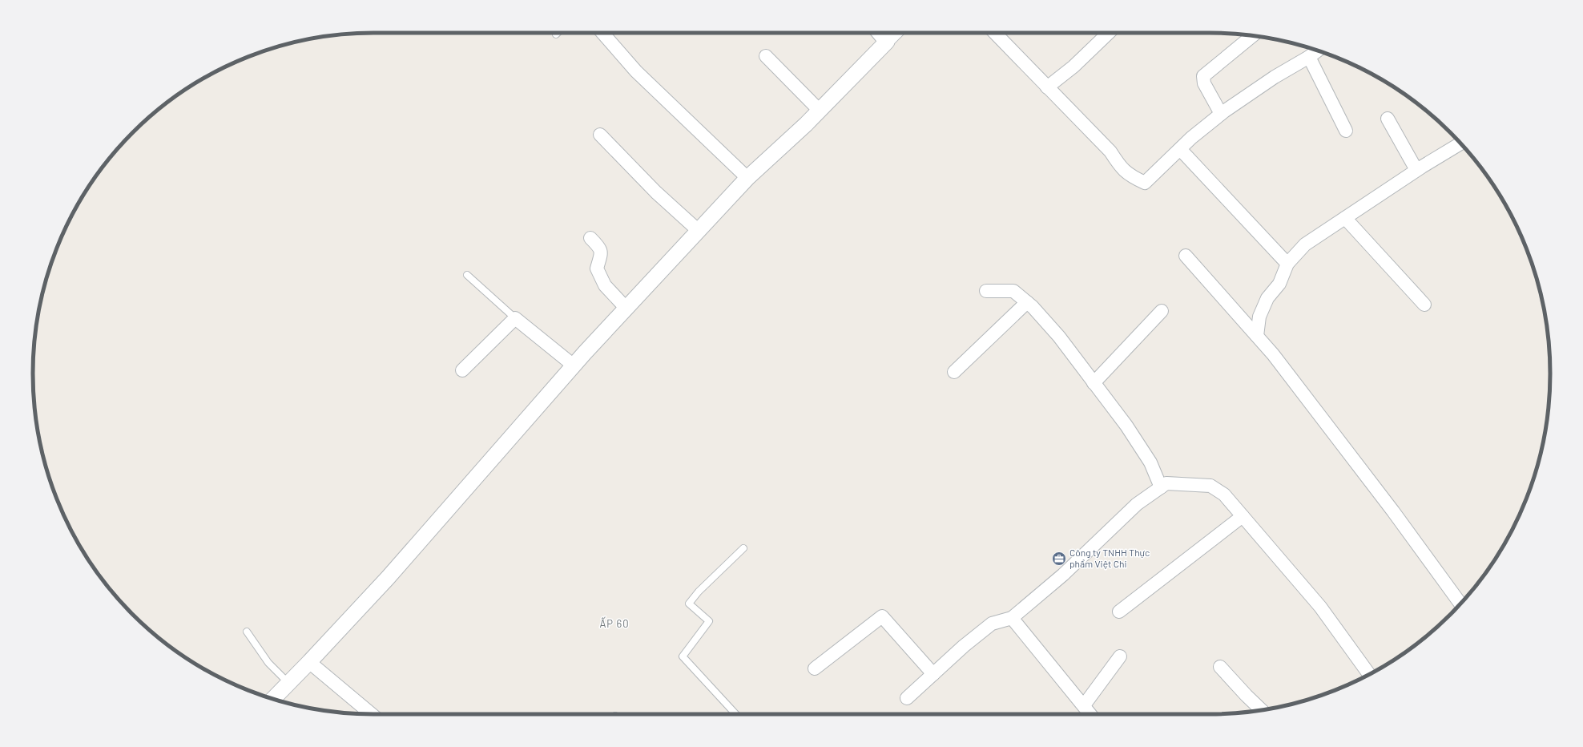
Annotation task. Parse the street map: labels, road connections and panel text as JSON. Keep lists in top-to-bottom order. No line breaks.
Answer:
{"districts":["ẤP 60"],"places":{"office":["Công ty TNHH Thực phẩm Việt Chi"]}}
